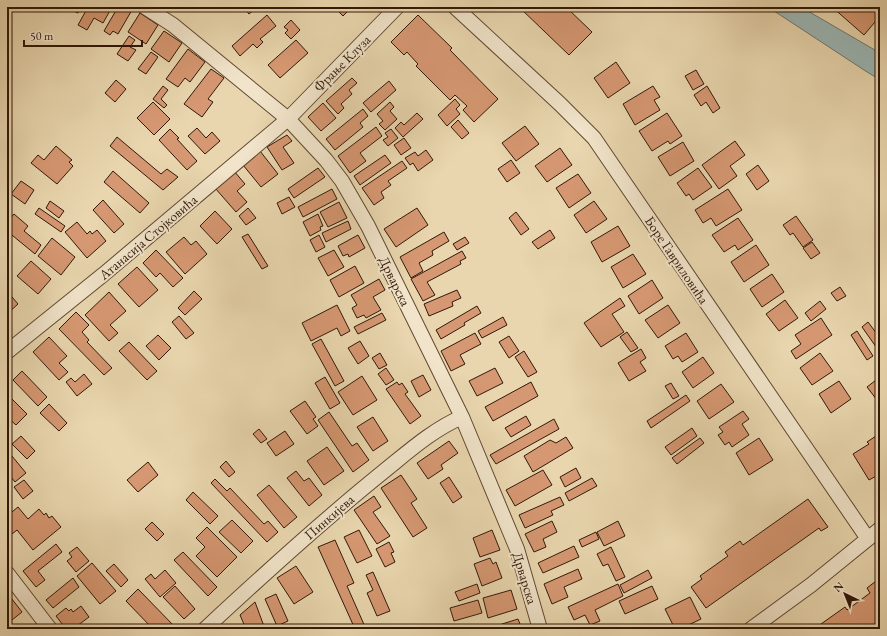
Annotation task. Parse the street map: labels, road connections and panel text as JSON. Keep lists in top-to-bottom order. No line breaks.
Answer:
{"streets":{"street":["Фрање Клуза","Атанасија Стојковића","Боре Гавриловића","Дрварска","Пинкијева"]},"crossings":[["Фрање Клуза","Атанасија Стојковића"],["Фрање Клуза","Дрварска"],["Атанасија Стојковића","Дрварска"],["Дрварска","Пинкијева"]],"scale_bar":"50 m","north":"top left"}
